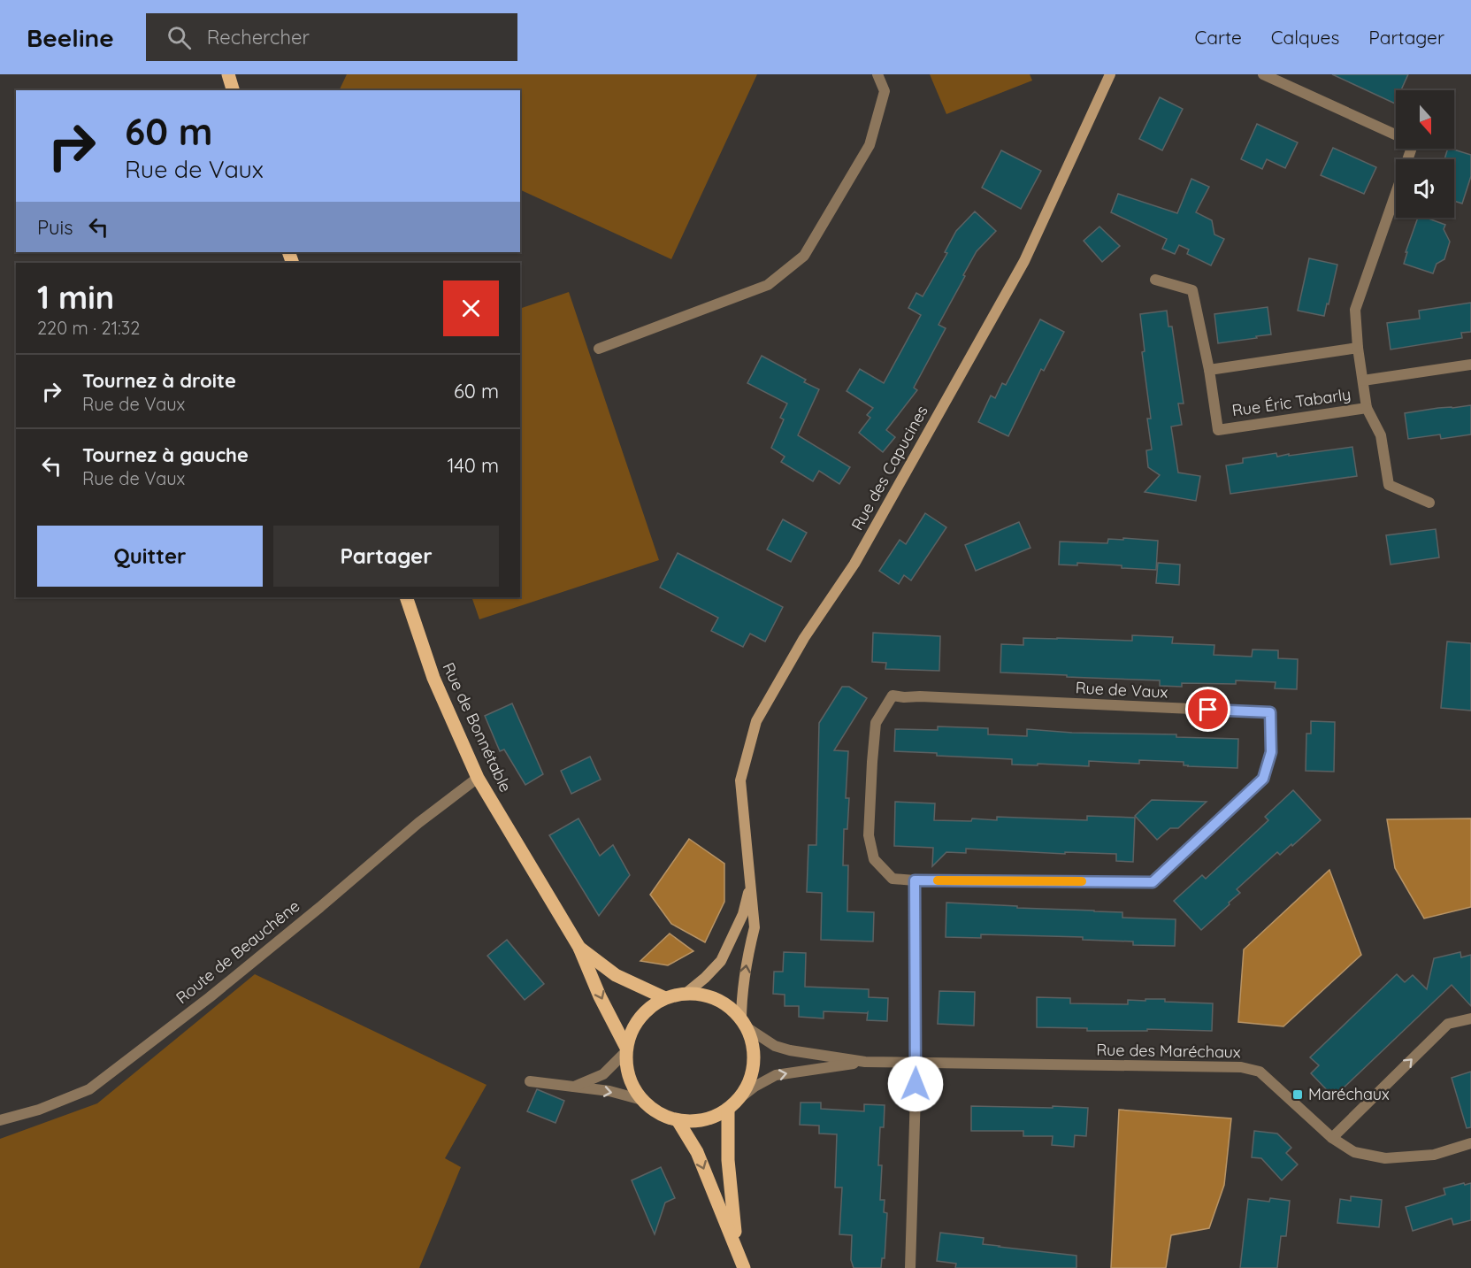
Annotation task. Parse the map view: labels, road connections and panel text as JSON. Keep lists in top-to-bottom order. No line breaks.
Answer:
{"streets":{"main road":["Rue de Bonnétable"],"street":["Rue Éric Tabarly","Rue des Capucines","Rue de Vaux","Route de Beauchêne","Rue des Maréchaux"]},"crossings":[["Rue des Capucines","Rue de Bonnétable"],["Rue des Capucines","Rue des Maréchaux"],["Rue de Bonnétable","Route de Beauchêne"],["Rue de Bonnétable","Rue des Maréchaux"]],"places":{"transit":["Maréchaux"]},"north":"bottom","page":{"header":"Beeline","search":"Rechercher","nav":["Carte","Calques","Partager"],"turn":["60 m","Rue de Vaux"],"then":"Puis","heading":["1 min","220 m · 21:32"],"list":[{"name":"Tournez à droite","note":"Rue de Vaux","value":"60 m"},{"name":"Tournez à gauche","note":"Rue de Vaux","value":"140 m"}],"buttons":["Quitter","Partager"]}}
